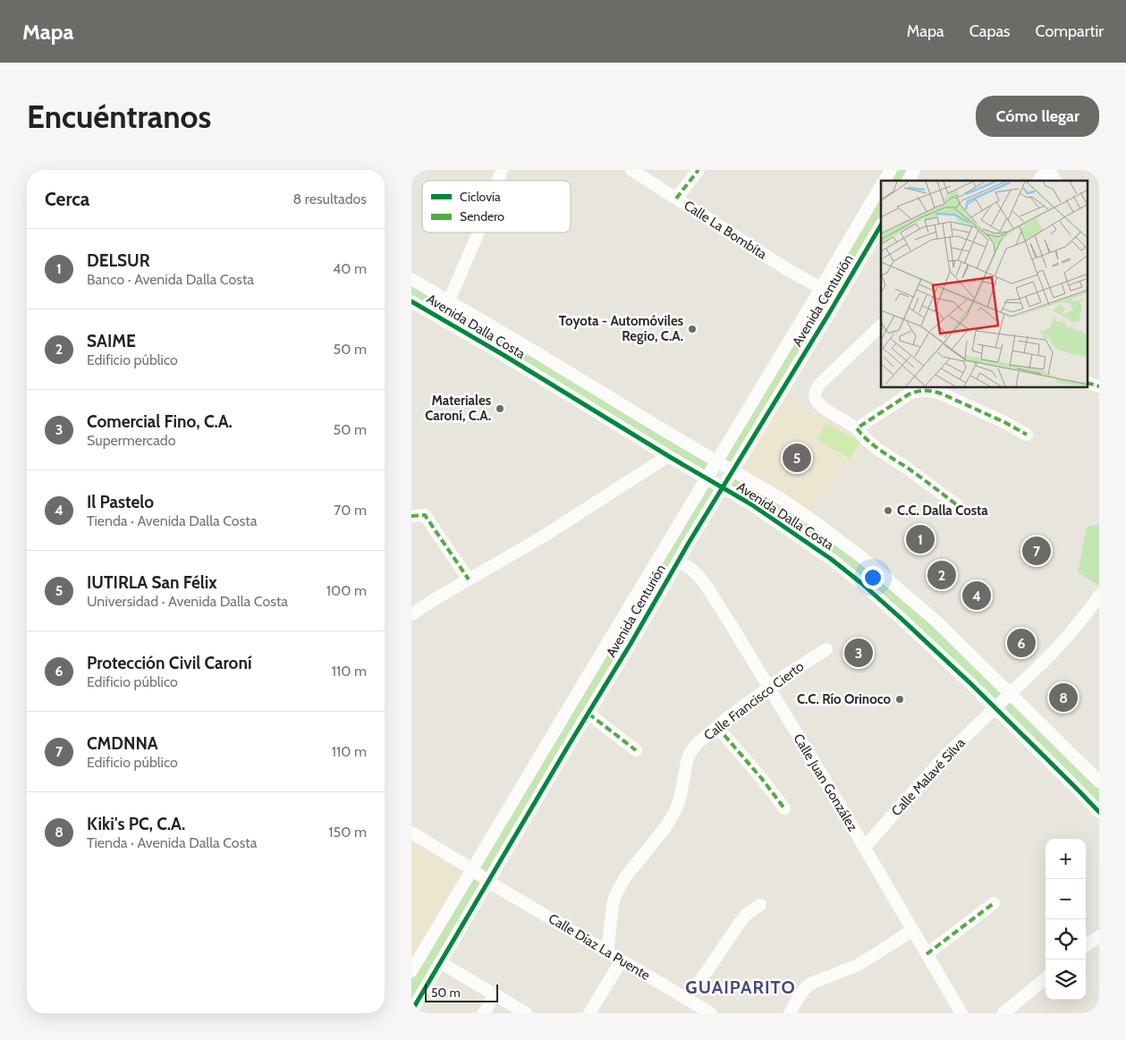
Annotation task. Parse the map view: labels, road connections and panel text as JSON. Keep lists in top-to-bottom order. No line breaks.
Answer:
{"streets":{"street":["Calle La Bombita","Avenida Centurión","Avenida Dalla Costa","Calle Francisco Cierto","Calle Malavé Silva","Calle Juan González","Calle Díaz La Puente"]},"crossings":[["Calle La Bombita","Avenida Centurión"],["Avenida Centurión","Avenida Dalla Costa"],["Avenida Centurión","Calle Juan González"],["Avenida Centurión","Calle Díaz La Puente"],["Avenida Dalla Costa","Calle Malavé Silva"],["Calle Francisco Cierto","Calle Juan González"],["Calle Francisco Cierto","Calle Díaz La Puente"],["Calle Malavé Silva","Calle Juan González"]],"districts":["GUAIPARITO"],"places":["Toyota - Automóviles Regio, C.A.","Materiales Caroní, C.A.","C.C. Dalla Costa","C.C. Río Orinoco"],"legend":["Ciclovía","Sendero"],"scale_bar":"50 m","page":{"header":"Mapa","nav":["Mapa","Capas","Compartir"],"buttons":"Cómo llegar","title":"Encuéntranos","heading":["Cerca","8 resultados"],"list":[{"mark":"1","name":"DELSUR","note":"Banco · Avenida Dalla Costa","value":"40 m"},{"mark":"2","name":"SAIME","note":"Edificio público","value":"50 m"},{"mark":"3","name":"Comercial Fino, C.A.","note":"Supermercado","value":"50 m"},{"mark":"4","name":"Il Pastelo","note":"Tienda · Avenida Dalla Costa","value":"70 m"},{"mark":"5","name":"IUTIRLA San Félix","note":"Universidad · Avenida Dalla Costa","value":"100 m"},{"mark":"6","name":"Protección Civil Caroní","note":"Edificio público","value":"110 m"},{"mark":"7","name":"CMDNNA","note":"Edificio público","value":"110 m"},{"mark":"8","name":"Kiki's PC, C.A.","note":"Tienda · Avenida Dalla Costa","value":"150 m"}],"pins":["5","1","7","2","4","6","3","8"],"map_buttons":["+","−"],"scale":"50 m"}}
